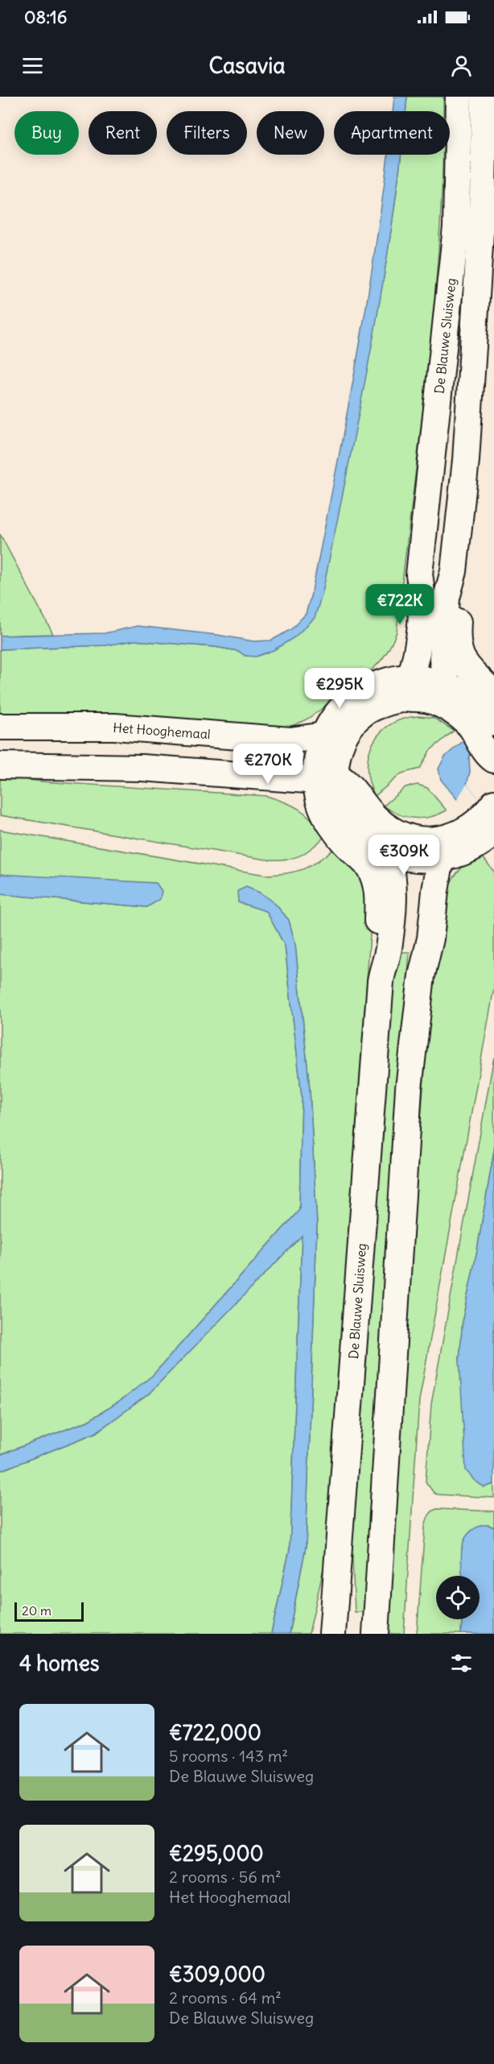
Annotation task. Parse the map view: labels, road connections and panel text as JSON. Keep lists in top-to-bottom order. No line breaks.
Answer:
{"streets":{"main road":["De Blauwe Sluisweg","Het Hooghemaal"]},"scale_bar":"20 m","page":{"status":"08:16","header":"Casavia","chip":["Buy","Rent","Filters","New","Apartment"],"price":["€722K","€295K","€270K","€309K"],"scale":"20 m","heading":"4 homes","list":[{"name":"€722,000","note":"5 rooms · 143 m² · De Blauwe Sluisweg"},{"name":"€295,000","note":"2 rooms · 56 m² · Het Hooghemaal"},{"name":"€309,000","note":"2 rooms · 64 m² · De Blauwe Sluisweg"}]}}
